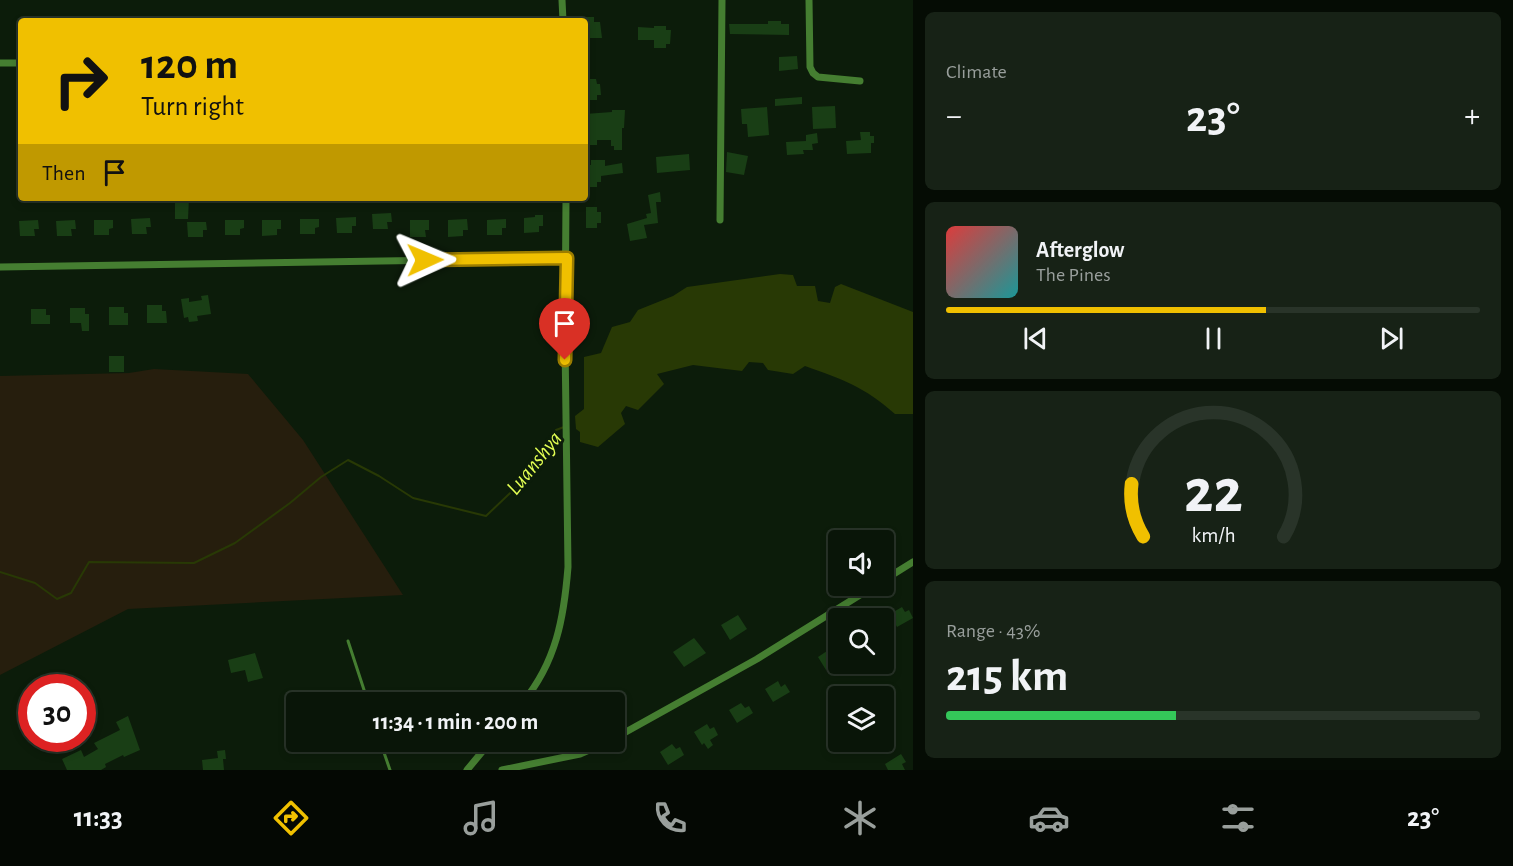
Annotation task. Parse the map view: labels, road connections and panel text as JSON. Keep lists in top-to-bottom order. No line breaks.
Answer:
{"water":["Luanshya"],"page":{"tile":["Climate",["Range · 43%","215 km"]],"turn":["120 m","Turn right"],"heat":["−","23°","+"],"then":"Then","song":["Afterglow","The Pines"],"limit":"30","trip":"11:34 · 1 min · 200 m","tabs":["11:33","23°"],"gauge":["22","km/h"]}}
